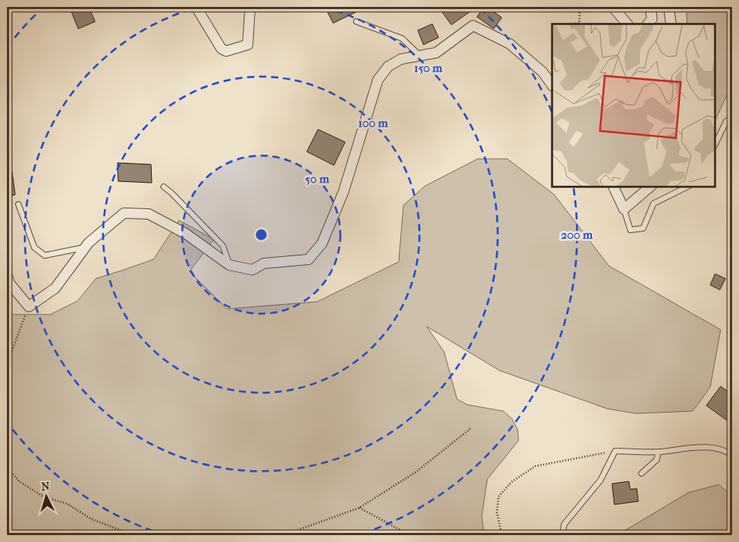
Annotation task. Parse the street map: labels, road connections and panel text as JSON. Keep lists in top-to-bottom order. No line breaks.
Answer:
{"north":"top","rings":["150 m","100 m","50 m","200 m"]}
